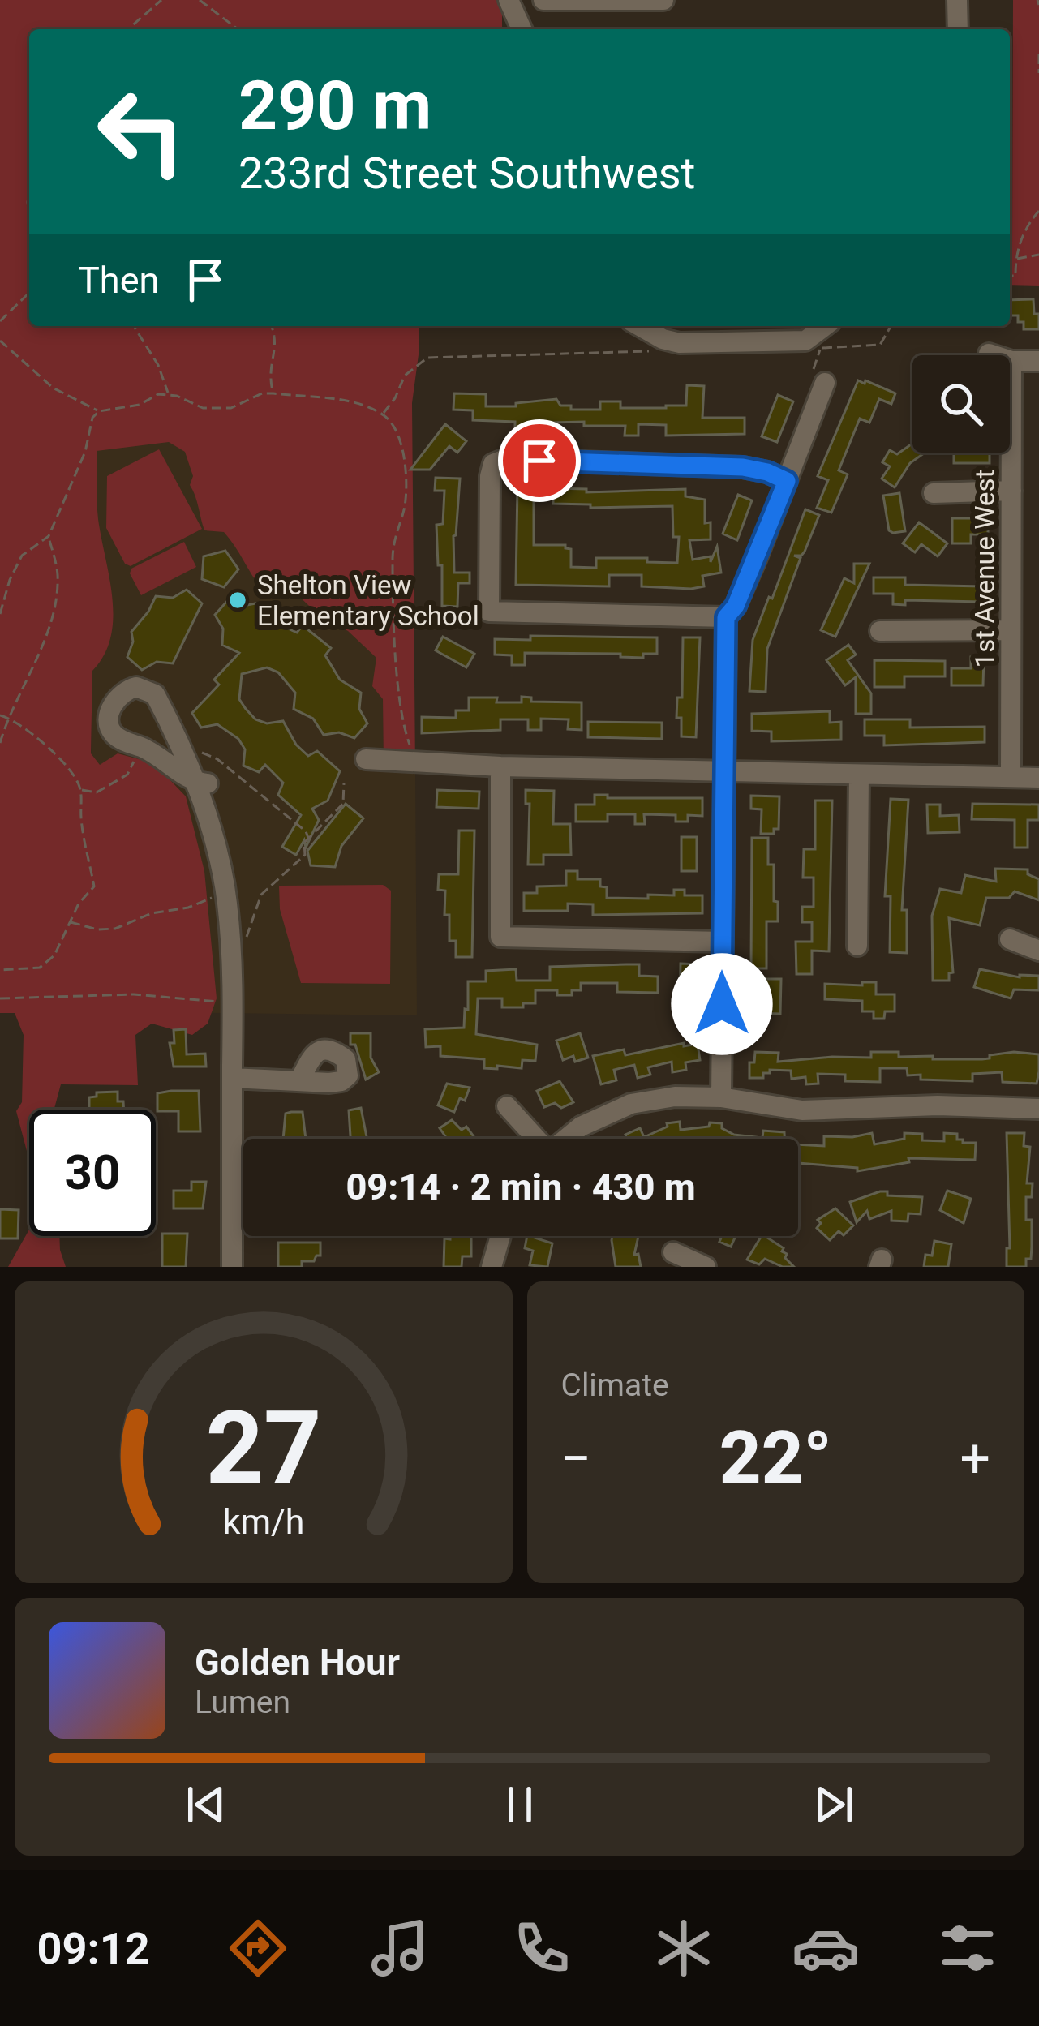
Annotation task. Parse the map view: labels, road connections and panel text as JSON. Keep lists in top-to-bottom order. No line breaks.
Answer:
{"streets":{"street":["1st Avenue West"]},"places":["Shelton View Elementary School"],"page":{"turn":["290 m","233rd Street Southwest"],"then":"Then","limit":"30","trip":"09:14 · 2 min · 430 m","tile":"Climate","heat":["−","22°","+"],"song":["Golden Hour","Lumen"],"tabs":"09:12","gauge":["27","km/h"]}}
